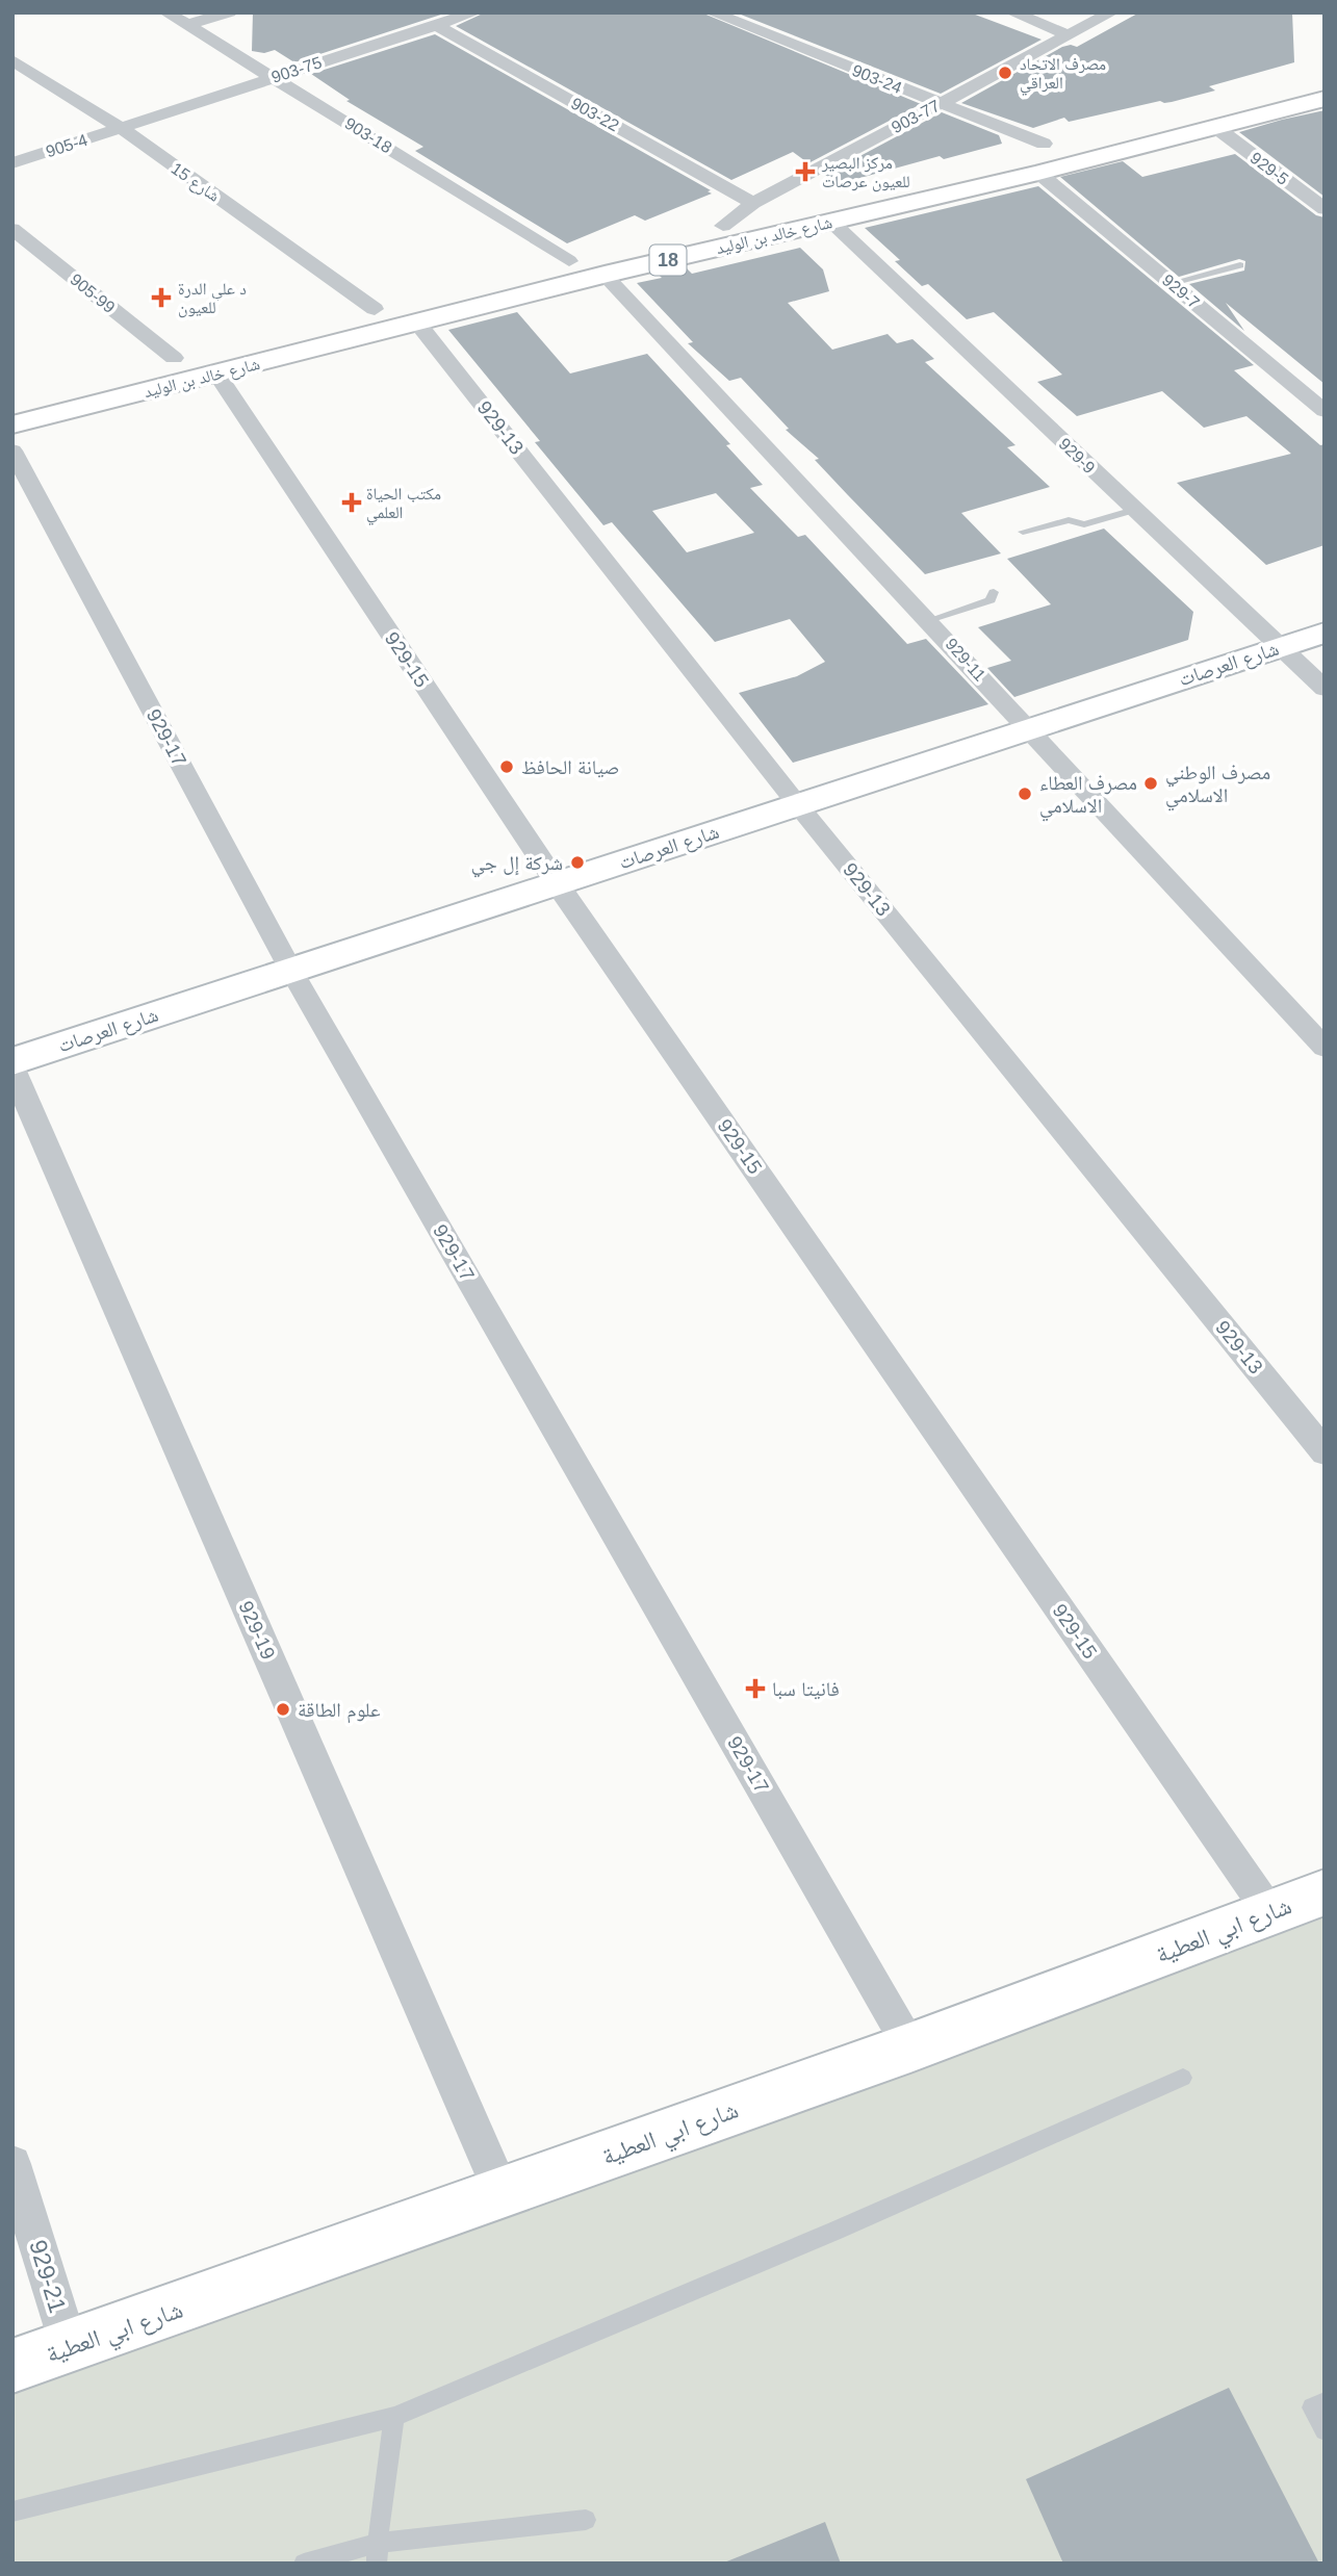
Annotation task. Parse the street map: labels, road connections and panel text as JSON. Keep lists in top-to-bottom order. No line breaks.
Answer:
{"streets":{"main road":["شارع خالد بن الوليد","18","شارع العرصات","شارع ابي العطية"],"street":["903-75","903-24","903-22","903-77","903-18","905-4","929-5","شارع 15","929-7","905-99","929-13","929-9","929-15","929-11","929-17","929-19","929-21"]},"crossings":[["903-75","903-22"],["903-75","903-18"],["903-75","905-4"],["903-75","شارع 15"],["903-24","903-77"],["903-22","903-77"],["903-77","شارع خالد بن الوليد"],["903-18","شارع خالد بن الوليد"],["905-4","شارع 15"],["929-5","شارع خالد بن الوليد"],["شارع 15","شارع خالد بن الوليد"],["شارع خالد بن الوليد","929-7"],["شارع خالد بن الوليد","905-99"],["شارع خالد بن الوليد","929-13"],["شارع خالد بن الوليد","929-9"],["شارع خالد بن الوليد","929-15"],["شارع خالد بن الوليد","929-11"],["929-13","شارع العرصات"],["929-9","شارع العرصات"],["929-15","شارع العرصات"],["929-15","شارع ابي العطية"],["929-11","شارع العرصات"],["شارع العرصات","929-17"],["929-17","شارع ابي العطية"],["929-19","شارع ابي العطية"],["شارع ابي العطية","929-21"]],"places":{"other":["مصرف الاتحاد العراقي","صيانة الحافظ","مصرف الوطني الاسلامي","مصرف العطاء الاسلامي","شركة إل جي","علوم الطاقة"],"health":["مركز البصير للعيون عرصات","د علي الدرة للعيون","مكتب الحياة العلمي","فانيتا سبا"]}}
